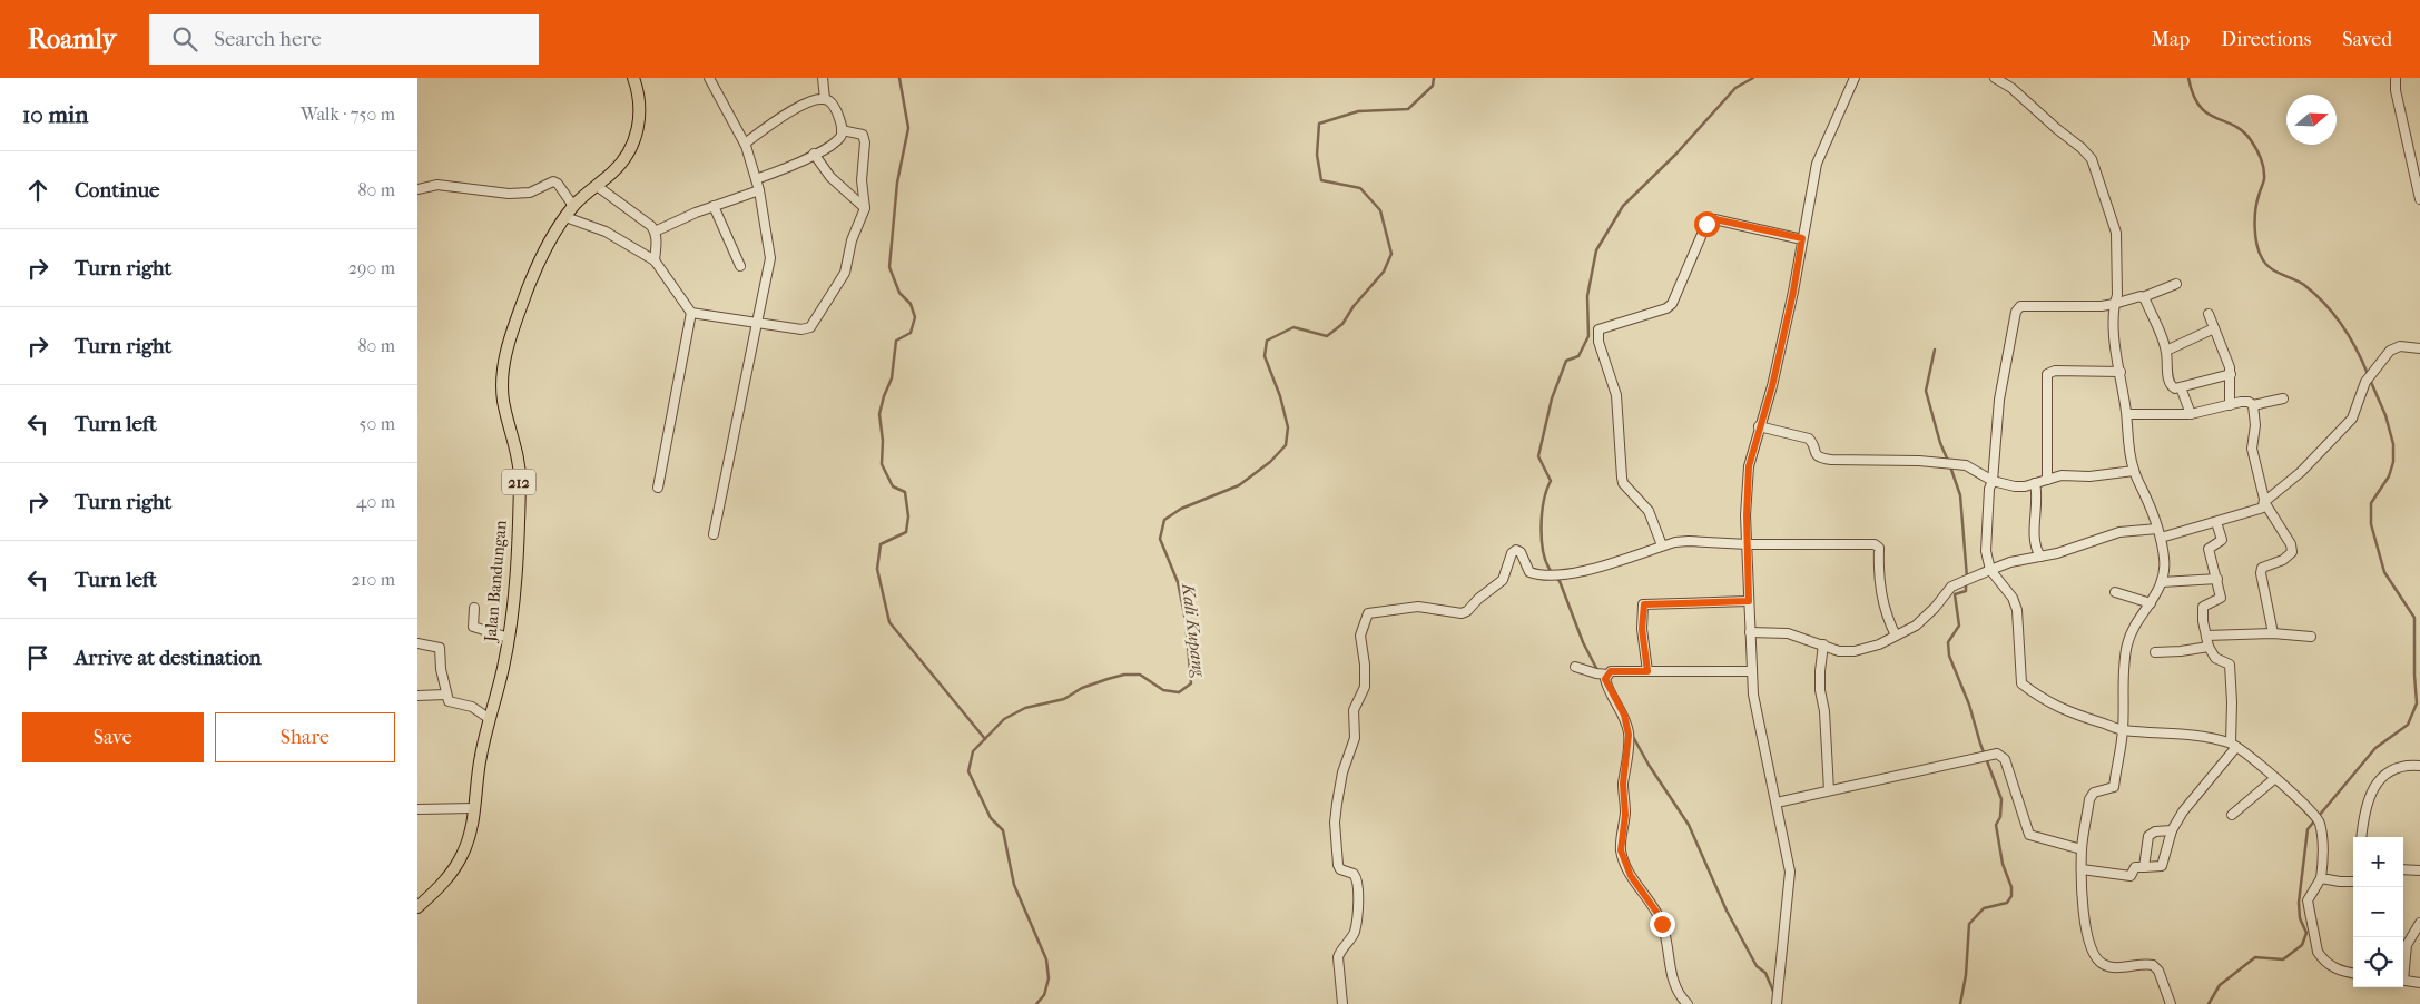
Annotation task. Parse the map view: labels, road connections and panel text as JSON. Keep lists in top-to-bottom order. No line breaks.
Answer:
{"streets":{"main road":["212","Jalan Bandungan"]},"water":["Kali Kupang"],"north":"right","page":{"header":"Roamly","search":"Search here","nav":["Map","Directions","Saved"],"heading":["10 min","Walk · 750 m"],"list":[["Continue","80 m"],["Turn right","290 m"],["Turn right","80 m"],["Turn left","50 m"],["Turn right","40 m"],["Turn left","210 m"],"Arrive at destination"],"buttons":["Save","Share"],"map_buttons":["+","−"]}}
